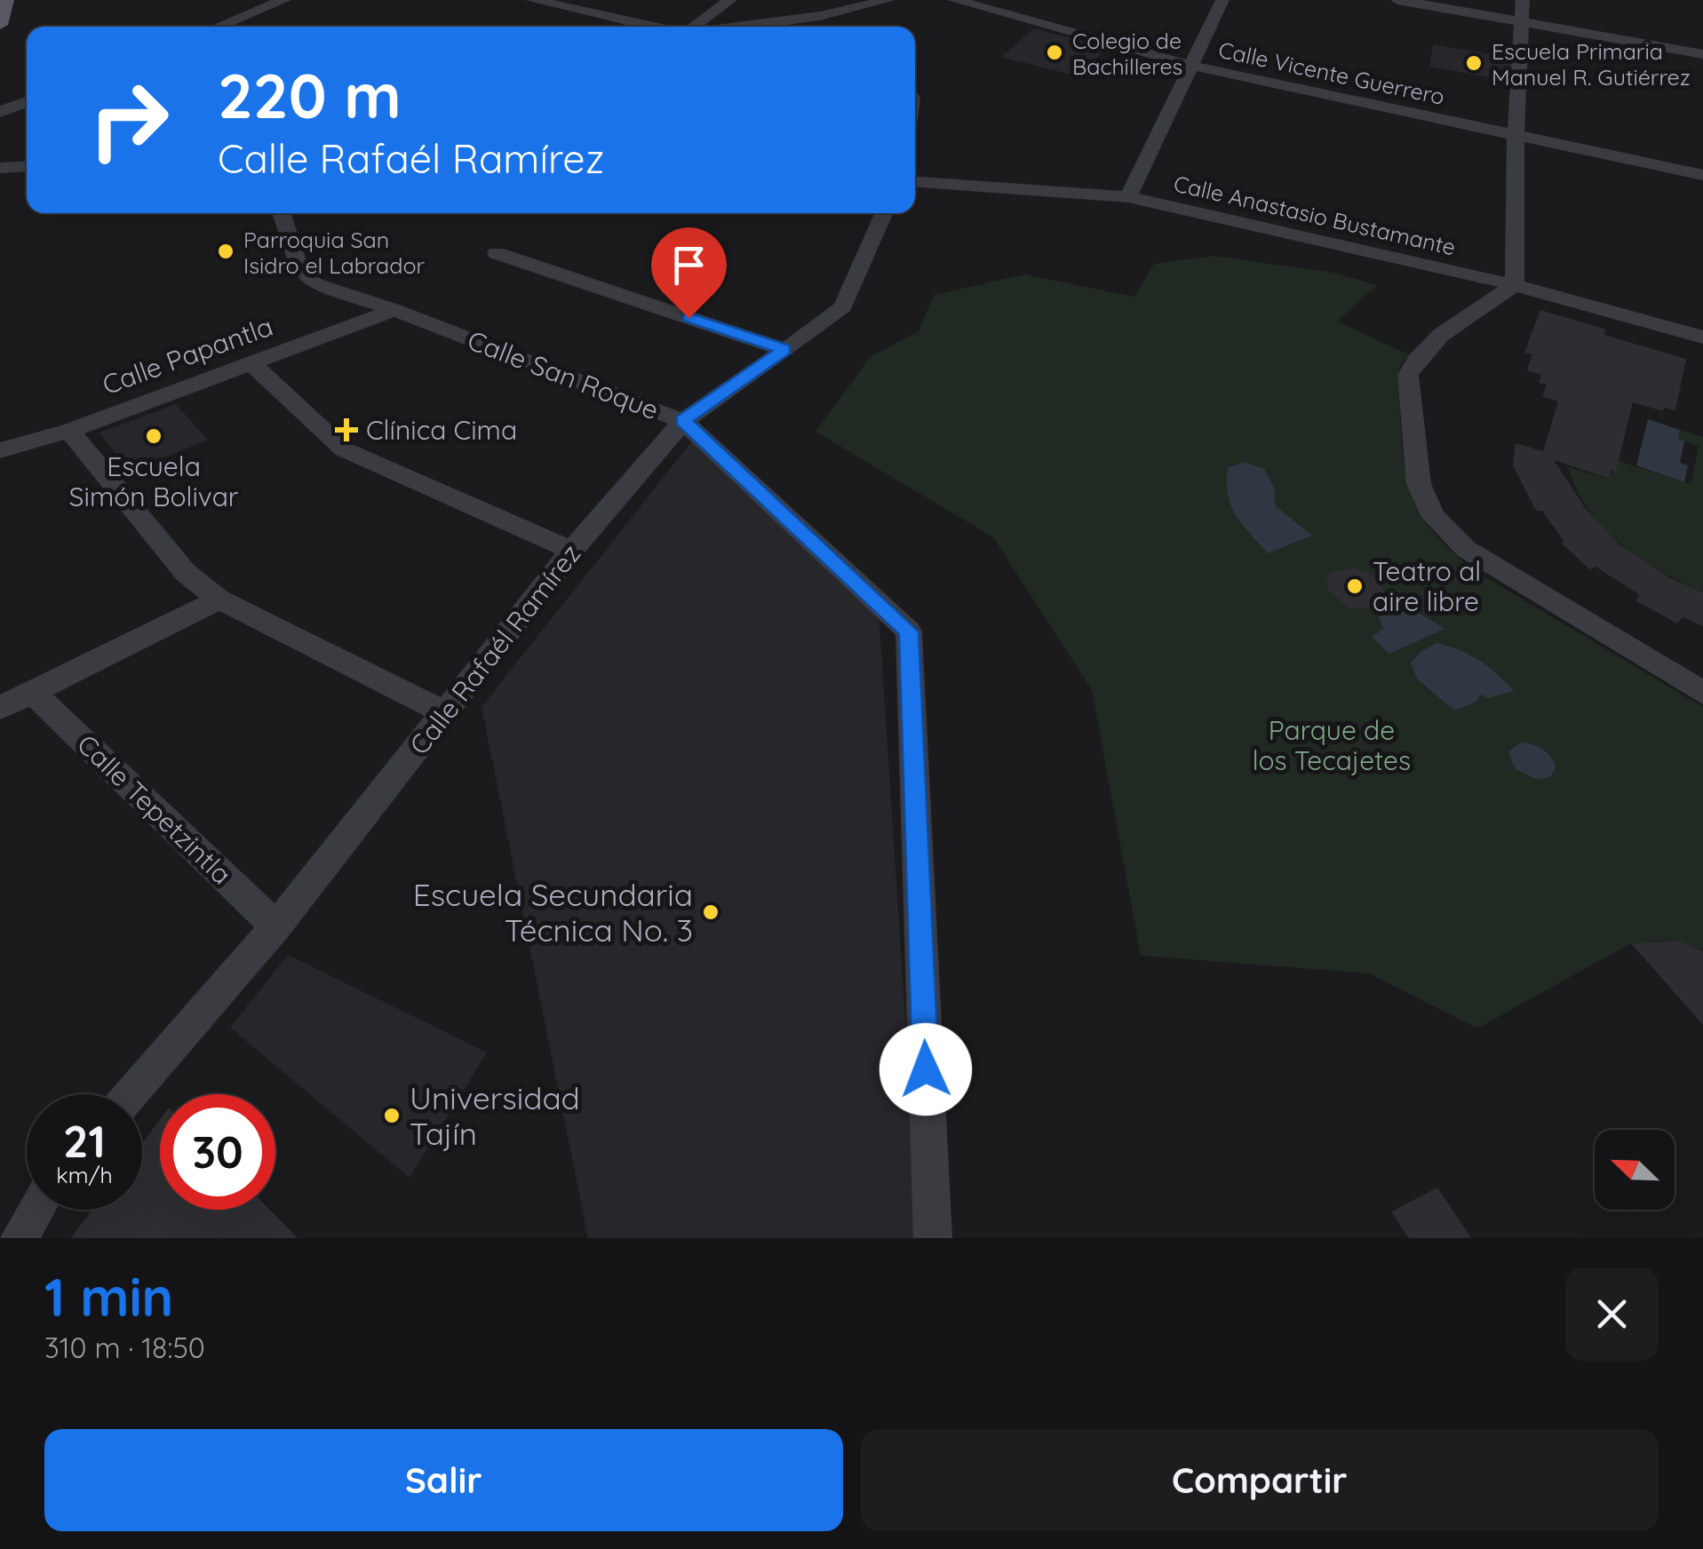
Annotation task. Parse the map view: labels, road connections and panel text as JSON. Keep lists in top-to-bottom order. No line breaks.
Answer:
{"streets":{"street":["Calle Vicente Guerrero","Calle Anastasio Bustamante","Calle Papantla","Calle San Roque","Calle Rafaél Ramírez","Calle Tepetzintla"]},"crossings":[["Calle Papantla","Calle San Roque"],["Calle San Roque","Calle Rafaél Ramírez"],["Calle Rafaél Ramírez","Calle Tepetzintla"]],"parks":["Parque de los Tecajetes"],"places":{"other":["Colegio de Bachilleres","Escuela Primaria Manuel R. Gutiérrez","Parroquia San Isidro el Labrador","Escuela Simón Bolivar","Teatro al aire libre","Escuela Secundaria Técnica No. 3","Universidad Tajín"],"health":["Clínica Cima"]},"north":"top left","page":{"turn":["220 m","Calle Rafaél Ramírez"],"speed":"21 km/h","limit":"30","heading":["1 min","310 m · 18:50"],"buttons":["Salir","Compartir"]}}
